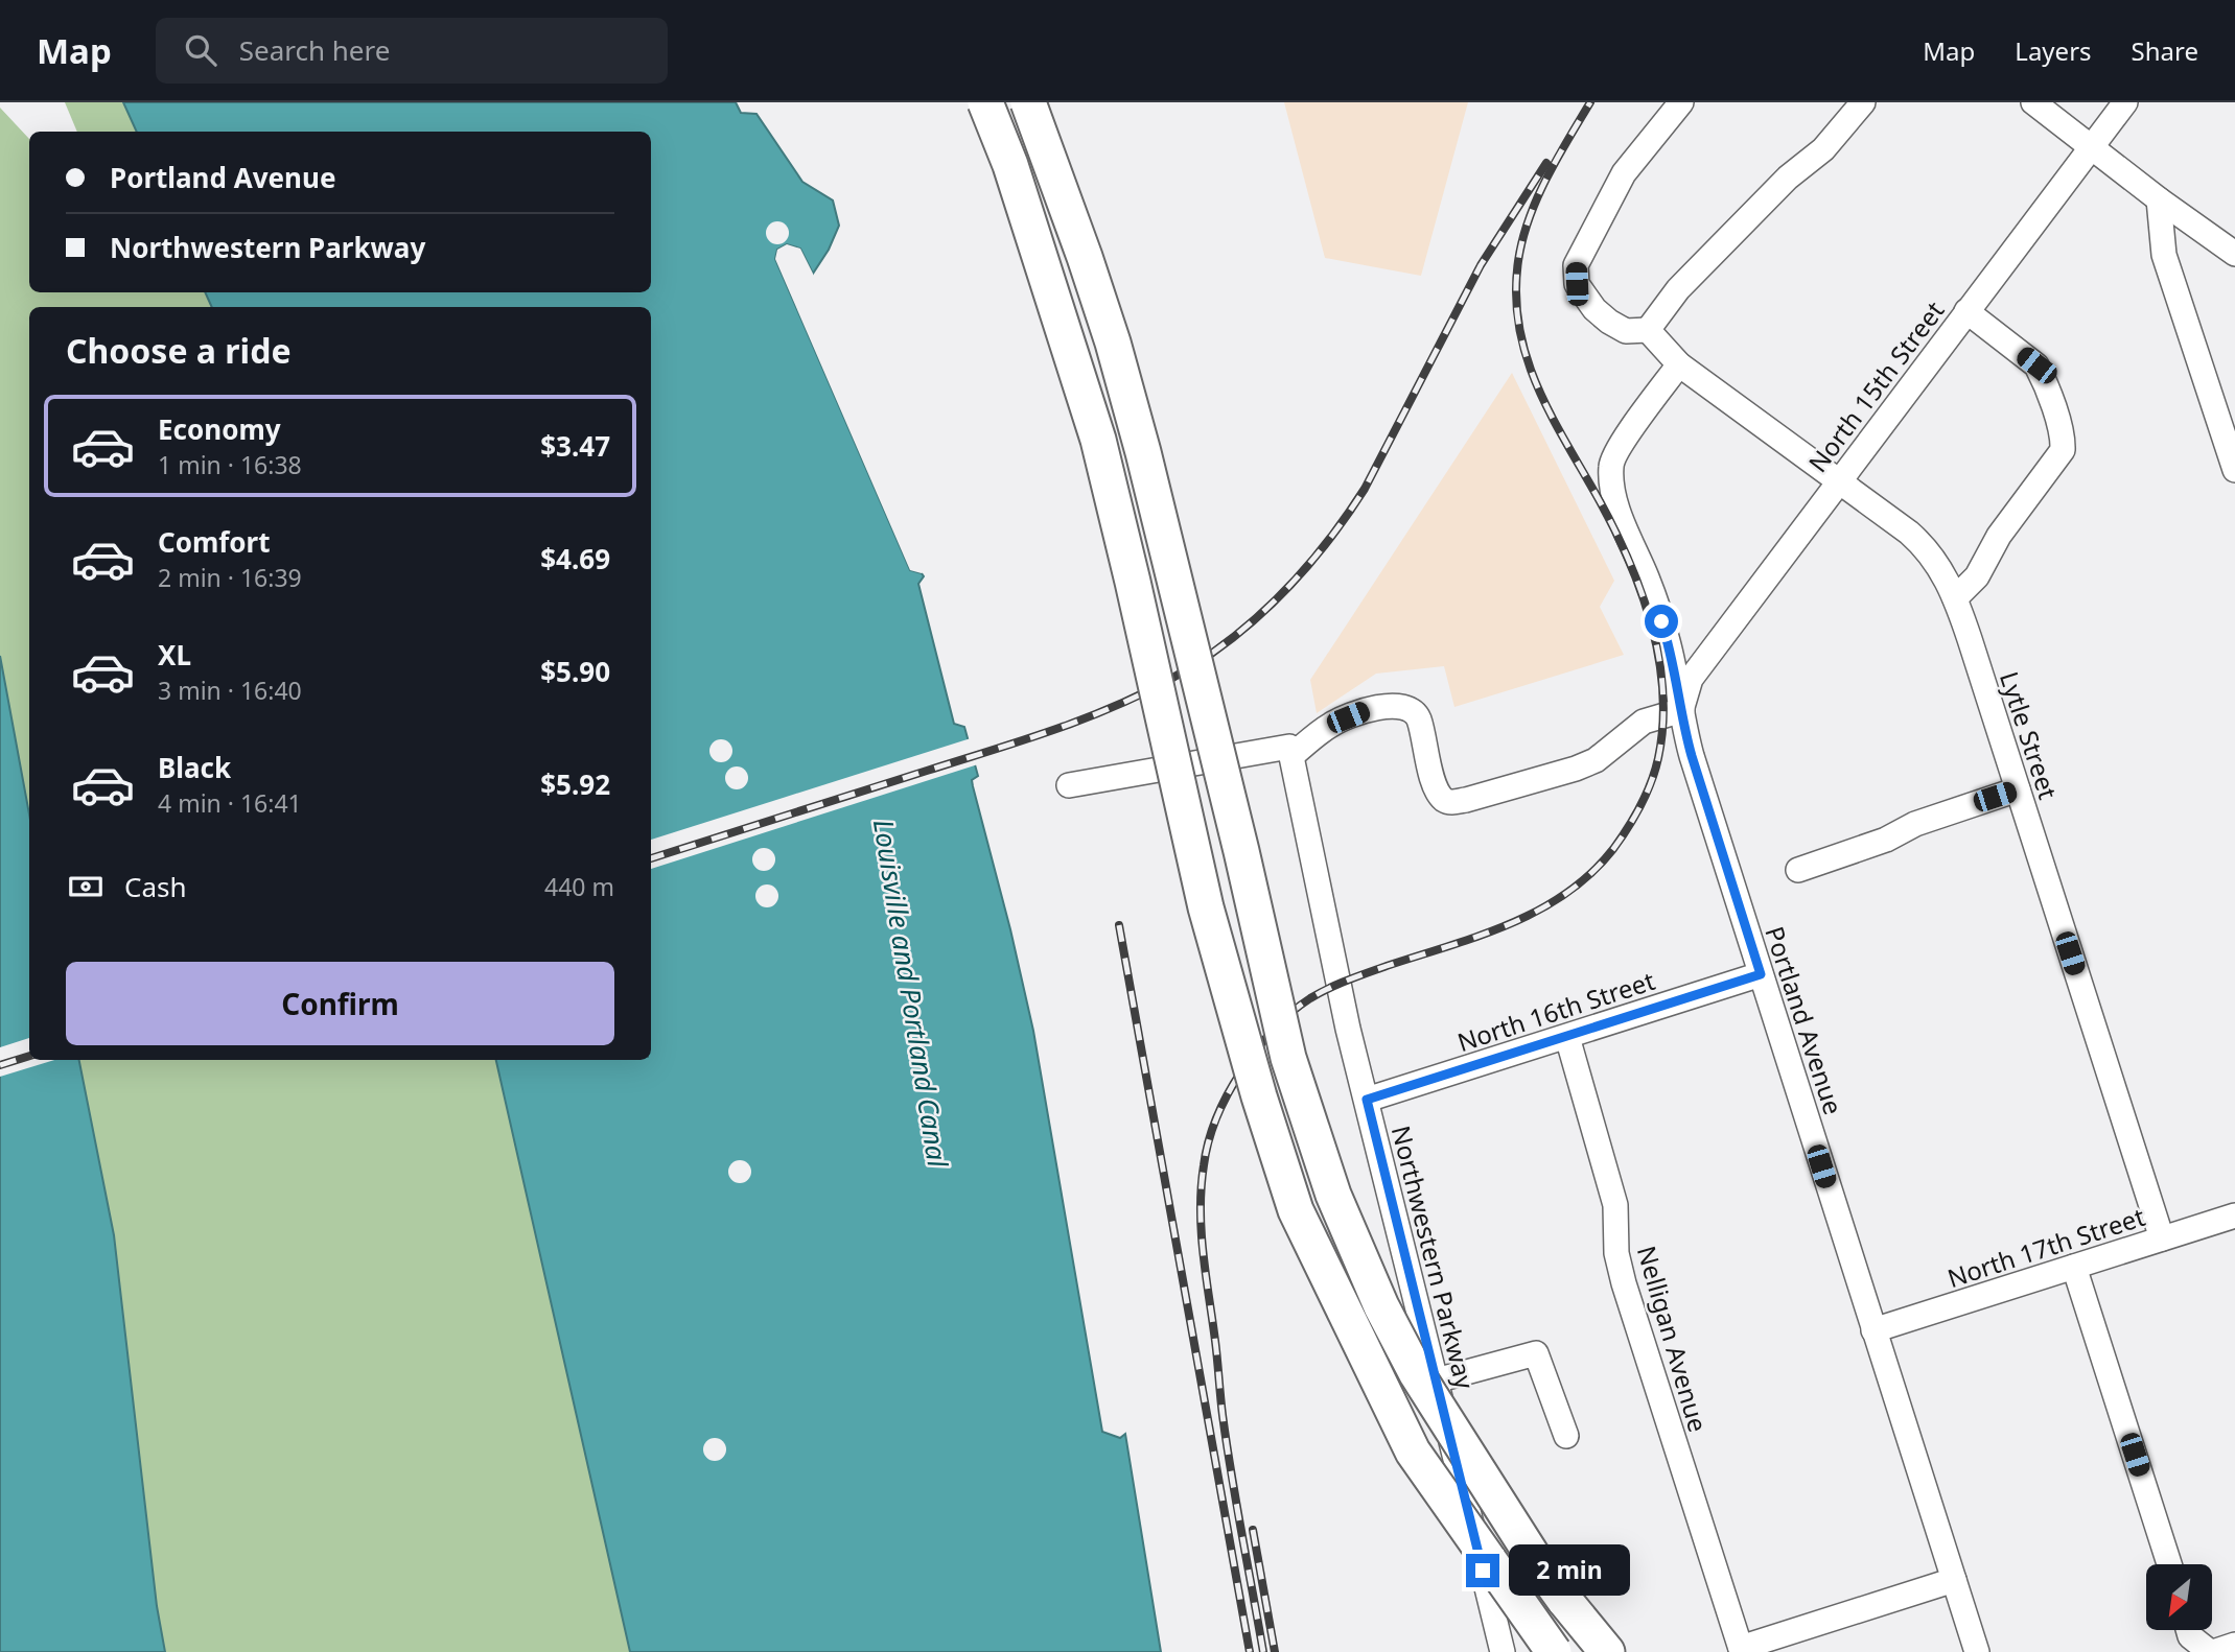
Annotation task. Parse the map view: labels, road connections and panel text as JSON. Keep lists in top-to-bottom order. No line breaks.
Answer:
{"streets":{"street":["North 15th Street","Lytle Street","North 16th Street","Portland Avenue","North 17th Street","Northwestern Parkway","Nelligan Avenue"]},"crossings":[["North 15th Street","Lytle Street"],["North 15th Street","Portland Avenue"],["Lytle Street","Portland Avenue"],["Lytle Street","North 17th Street"],["North 16th Street","Portland Avenue"],["North 16th Street","Northwestern Parkway"],["North 16th Street","Nelligan Avenue"],["Portland Avenue","North 17th Street"]],"water":["Louisville and Portland Canal"],"north":"bottom left","page":{"header":"Map","search":"Search here","nav":["Map","Layers","Share"],"banner":["Portland Avenue","Northwestern Parkway"],"heading":"Choose a ride","list":[{"name":"Economy","note":"1 min · 16:38","value":"$3.47"},{"name":"Comfort","note":"2 min · 16:39","value":"$4.69"},{"name":"XL","note":"3 min · 16:40","value":"$5.90"},{"name":"Black","note":"4 min · 16:41","value":"$5.92"}],"pay":["Cash","440 m"],"buttons":"Confirm","bubble":"2 min"}}
